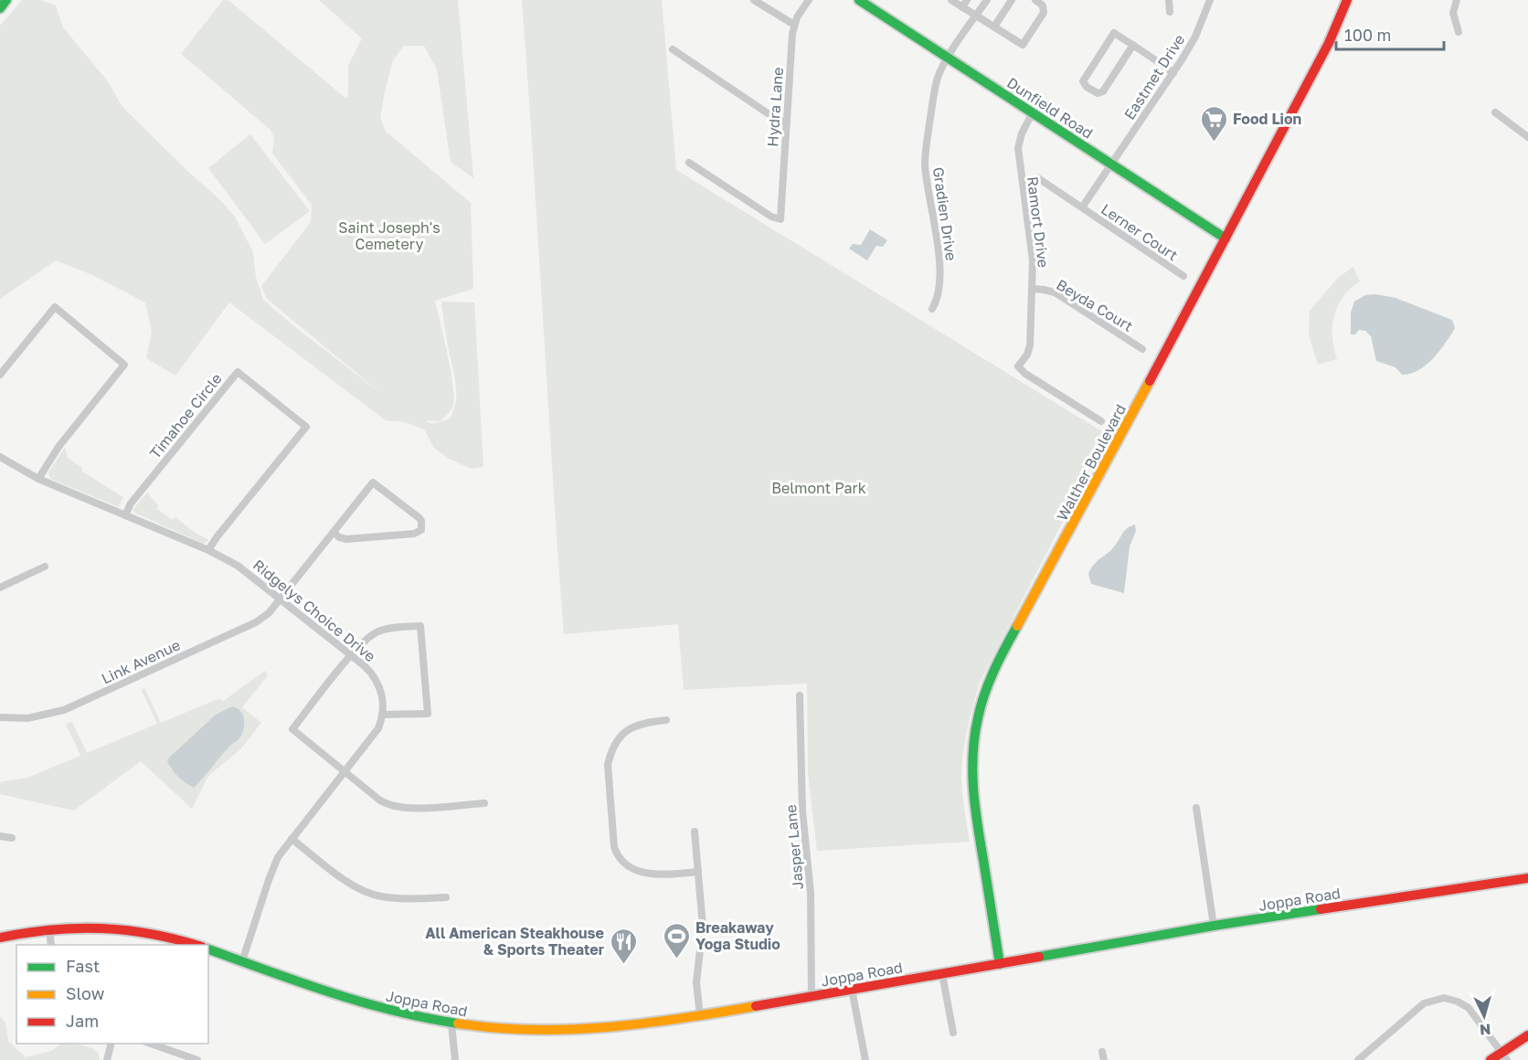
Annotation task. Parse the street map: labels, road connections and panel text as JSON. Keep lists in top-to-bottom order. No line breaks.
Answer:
{"streets":{"main road":["Dunfield Road","Walther Boulevard","Joppa Road"],"street":["Eastmet Drive","Hydra Lane","Gradien Drive","Ramort Drive","Lerner Court","Beyda Court","Timahoe Circle","Ridgelys Choice Drive","Link Avenue","Jasper Lane"]},"crossings":[["Eastmet Drive","Dunfield Road"],["Eastmet Drive","Lerner Court"],["Dunfield Road","Gradien Drive"],["Dunfield Road","Ramort Drive"],["Dunfield Road","Lerner Court"],["Dunfield Road","Walther Boulevard"],["Ramort Drive","Beyda Court"],["Timahoe Circle","Ridgelys Choice Drive"],["Walther Boulevard","Joppa Road"],["Ridgelys Choice Drive","Link Avenue"],["Ridgelys Choice Drive","Joppa Road"],["Jasper Lane","Joppa Road"]],"parks":["Saint Joseph's Cemetery","Belmont Park"],"places":{"supermarket":["Food Lion"],"sports":["Breakaway Yoga Studio"],"restaurant":["All American Steakhouse & Sports Theater"]},"legend":["Fast","Slow","Jam"],"scale_bar":"100 m","north":"bottom"}
